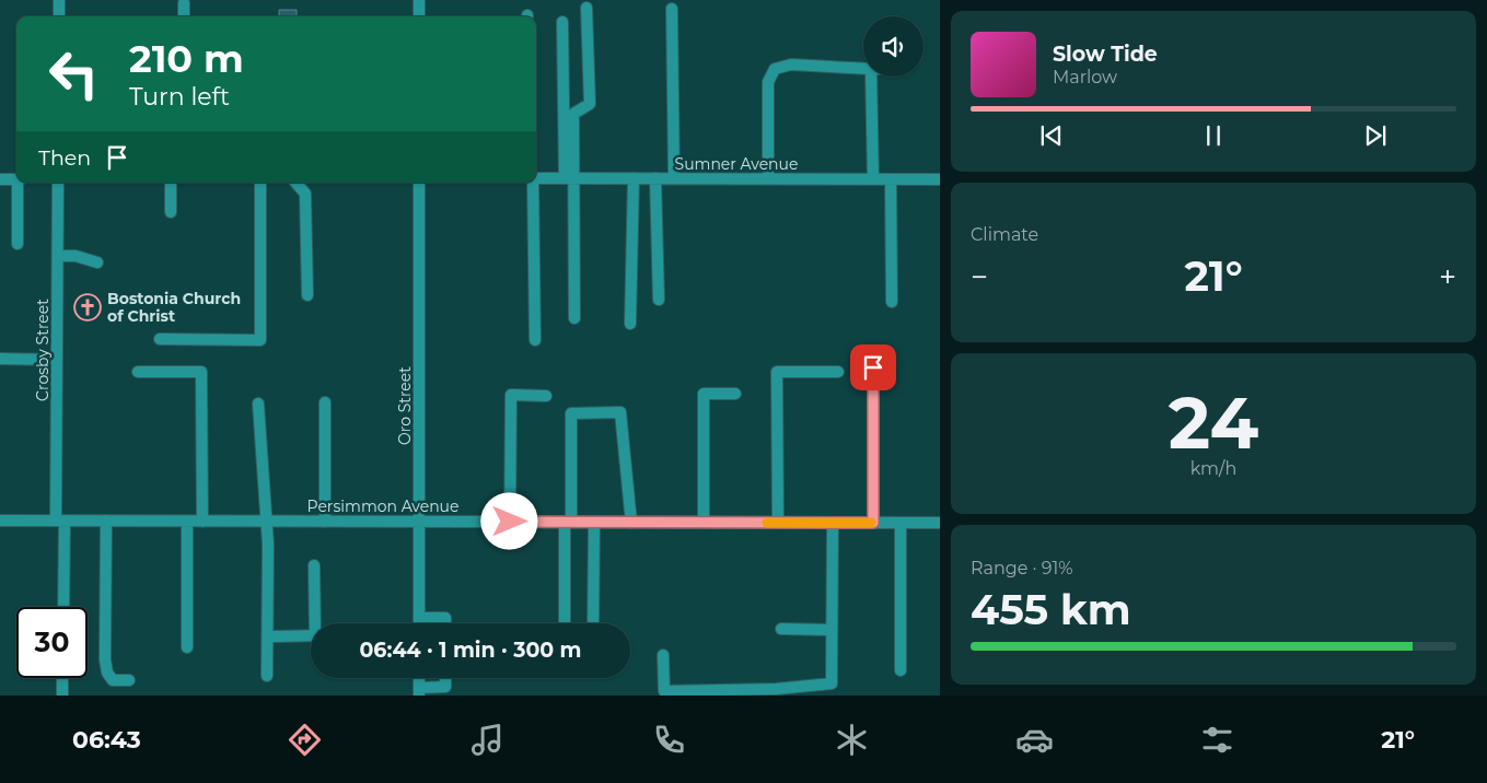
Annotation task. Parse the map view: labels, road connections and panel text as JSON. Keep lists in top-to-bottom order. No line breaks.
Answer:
{"streets":{"street":["Sumner Avenue","Crosby Street","Oro Street","Persimmon Avenue"]},"crossings":[["Crosby Street","Persimmon Avenue"],["Oro Street","Persimmon Avenue"]],"places":{"church":["Bostonia Church of Christ"]},"page":{"turn":["210 m","Turn left"],"song":["Slow Tide","Marlow"],"then":"Then","tile":["Climate",["24","km/h"],["Range · 91%","455 km"]],"heat":["−","21°","+"],"limit":"30","trip":"06:44 · 1 min · 300 m","tabs":["06:43","21°"]}}
